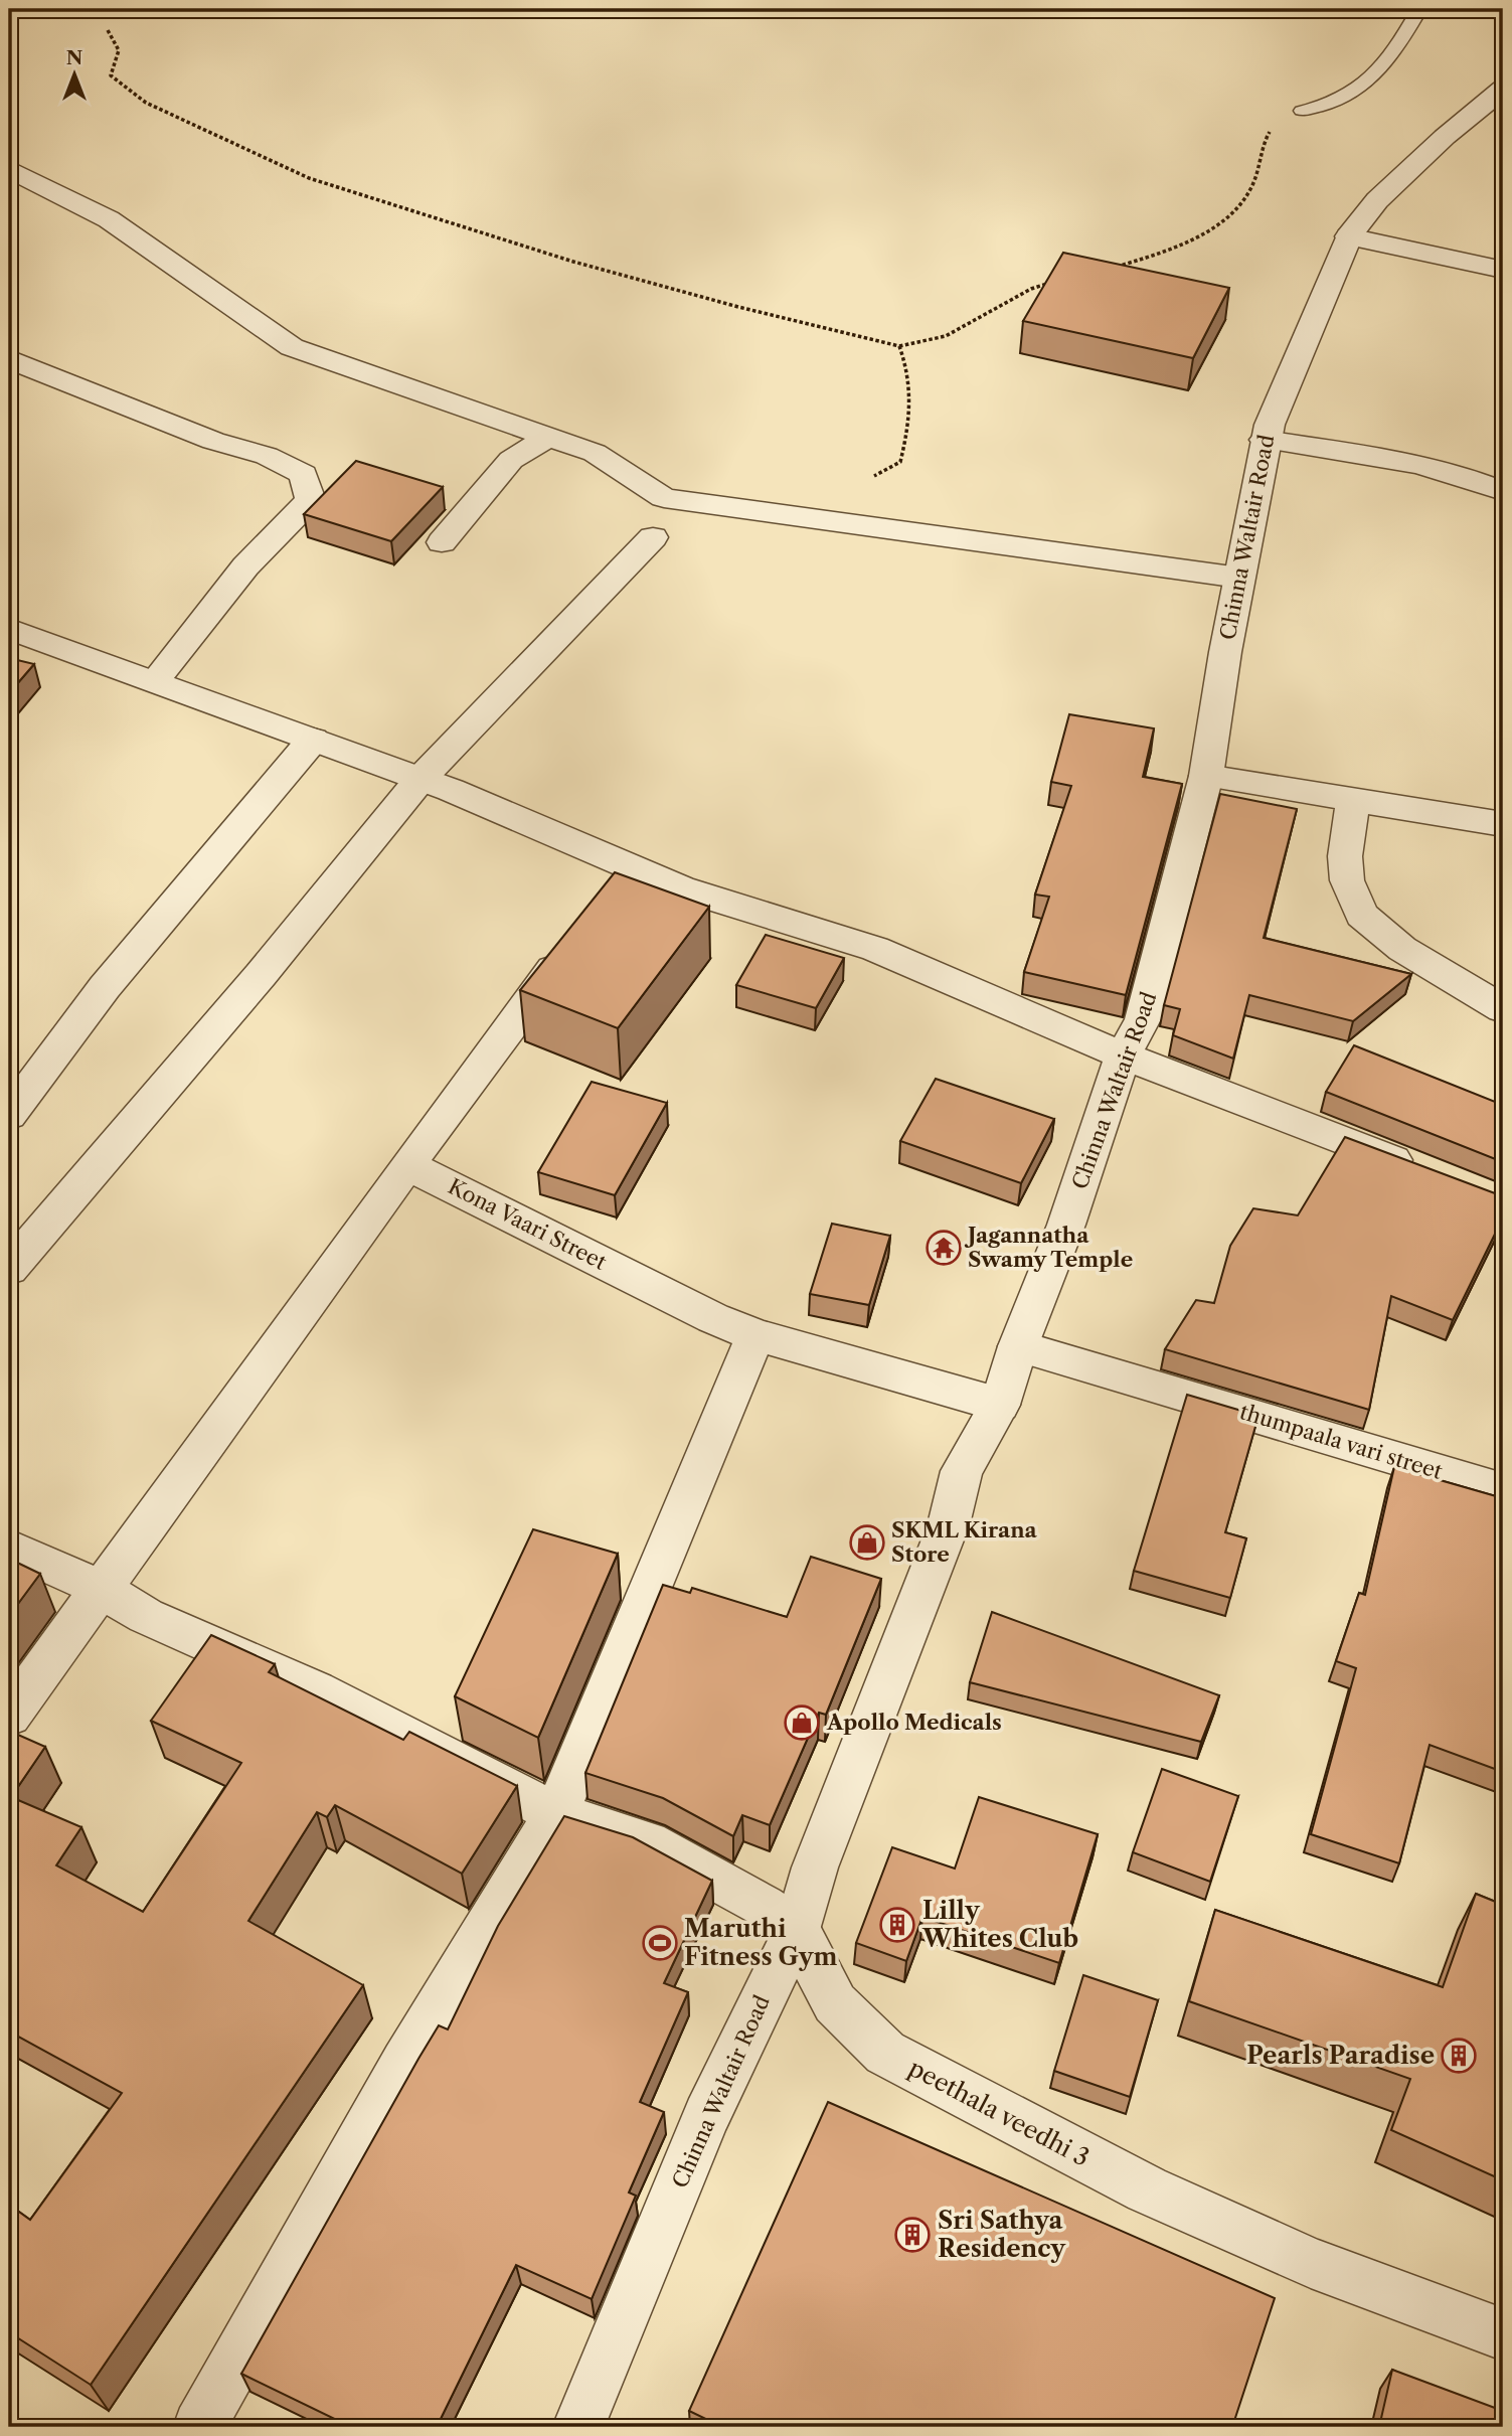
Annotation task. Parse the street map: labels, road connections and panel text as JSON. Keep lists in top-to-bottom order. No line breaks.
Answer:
{"streets":{"street":["Chinna Waltair Road","Kona Vaari Street","thumpaala vari street","peethala veedhi 3"]},"crossings":[["Chinna Waltair Road","Kona Vaari Street"],["Chinna Waltair Road","thumpaala vari street"],["Chinna Waltair Road","peethala veedhi 3"]],"places":{"temple":["Jagannatha Swamy Temple"],"shop":["SKML Kirana Store","Apollo Medicals"],"building":["Lilly Whites Club","Pearls Paradise","Sri Sathya Residency"],"sports":["Maruthi Fitness Gym"]},"north":"top"}
